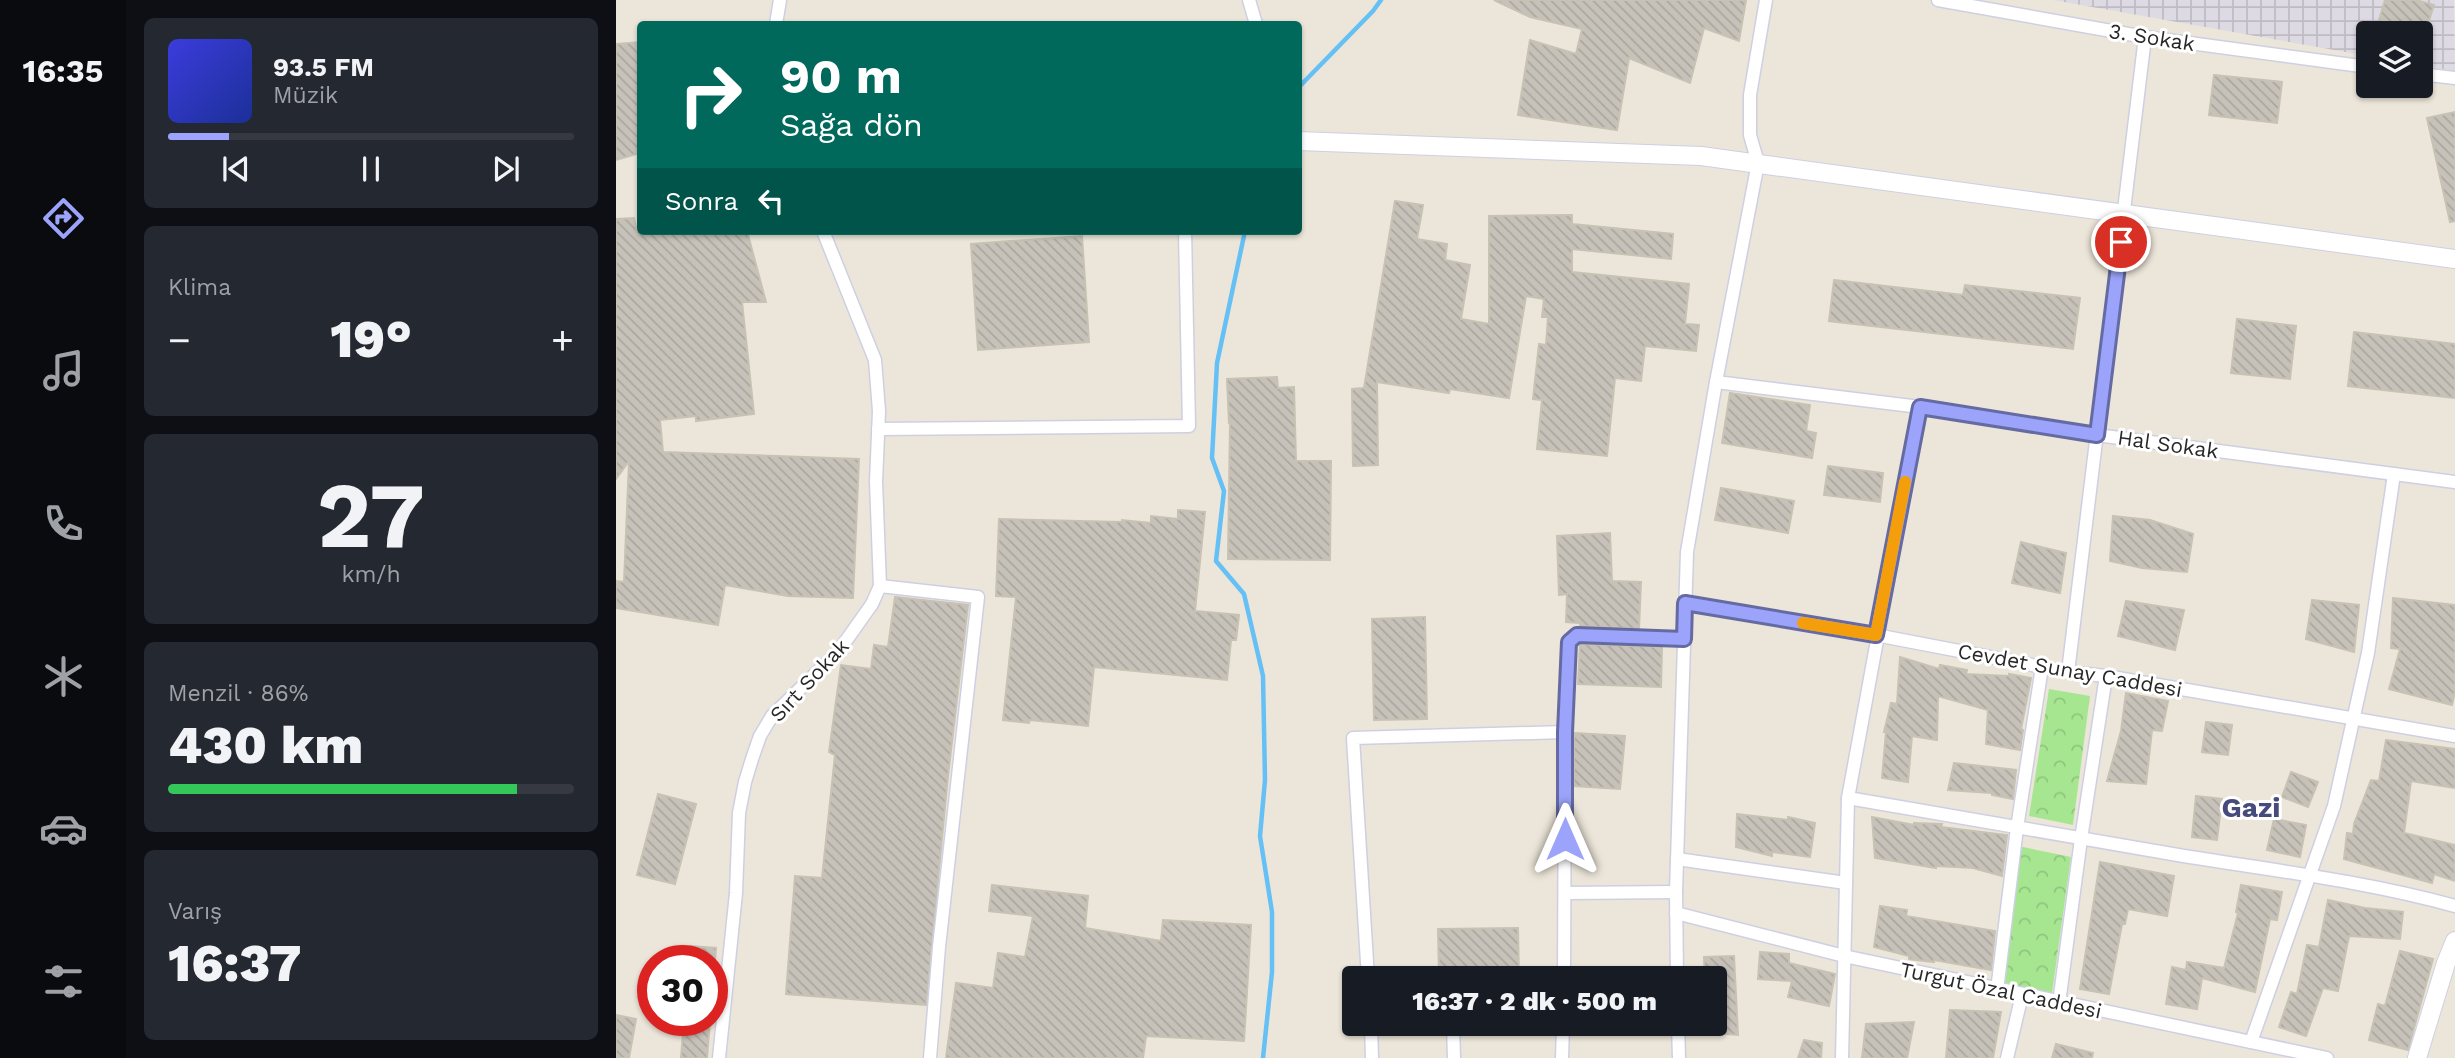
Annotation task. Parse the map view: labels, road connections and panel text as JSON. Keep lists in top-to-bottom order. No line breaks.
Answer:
{"streets":{"street":["3. Sokak","Hal Sokak","Cevdet Sunay Caddesi","Sırt Sokak","Turgut Özal Caddesi"]},"districts":["Gazi"],"page":{"tabs":"16:35","turn":["90 m","Sağa dön"],"song":["93.5 FM","Müzik"],"then":"Sonra","tile":["Klima",["27","km/h"],["Menzil · 86%","430 km"],["Varış","16:37"]],"heat":["−","19°","+"],"limit":"30","trip":"16:37 · 2 dk · 500 m"}}
